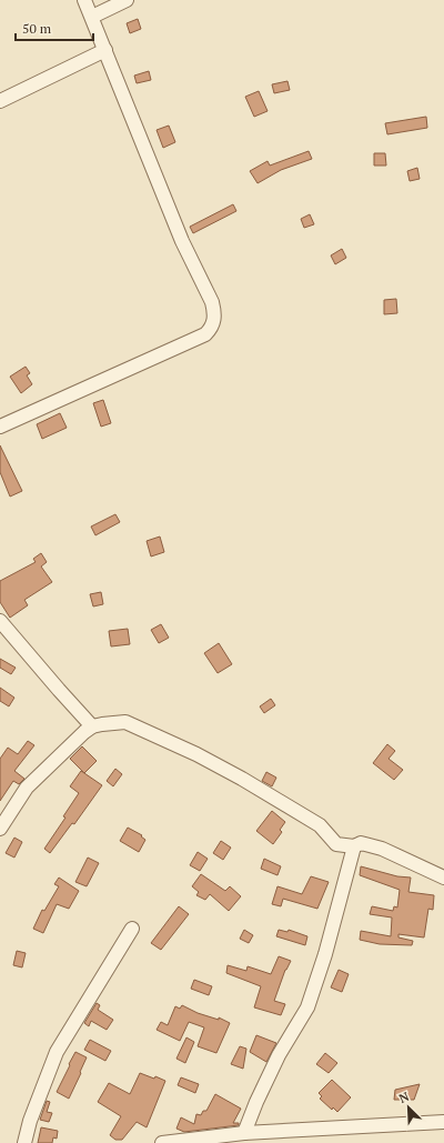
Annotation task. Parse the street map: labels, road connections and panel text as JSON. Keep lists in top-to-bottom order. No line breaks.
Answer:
{"scale_bar":"50 m","north":"top left"}
